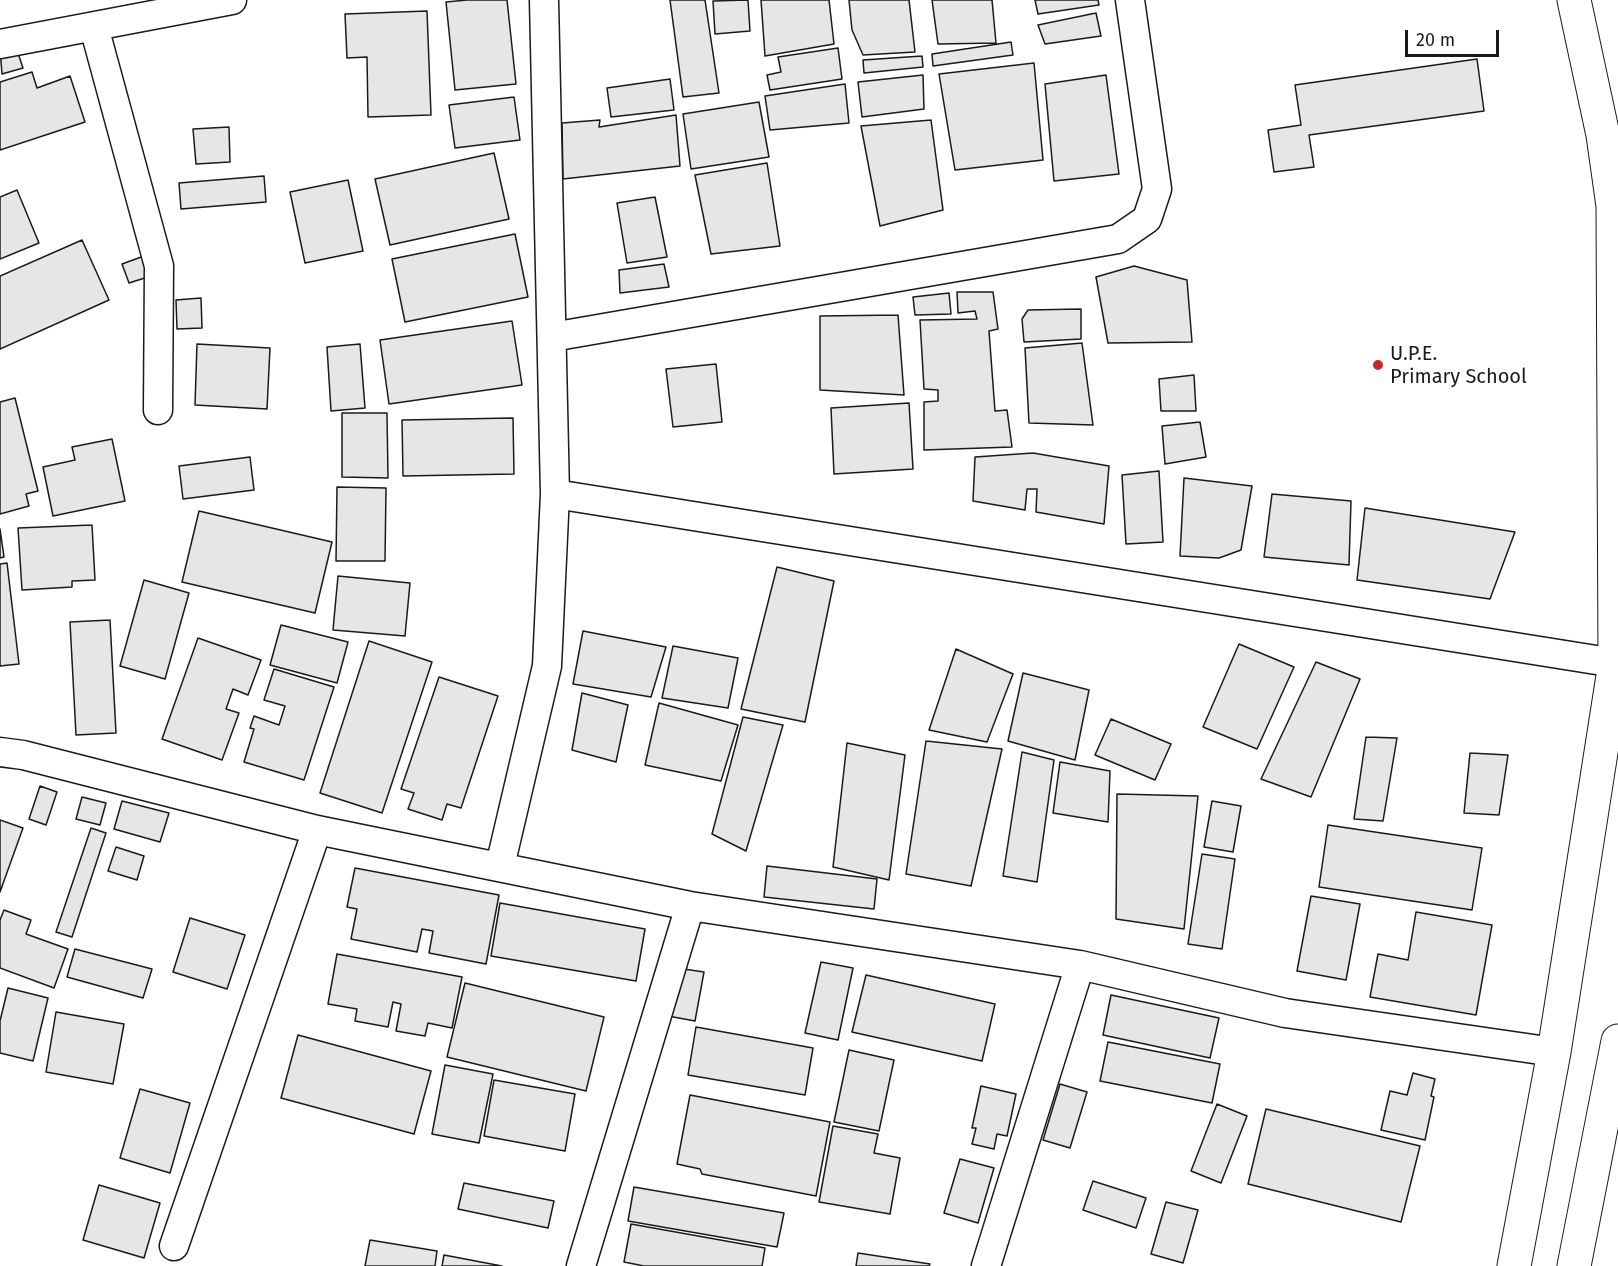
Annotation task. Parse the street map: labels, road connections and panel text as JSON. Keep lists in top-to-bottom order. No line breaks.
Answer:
{"places":["U.P.E. Primary School"],"scale_bar":"20 m"}
